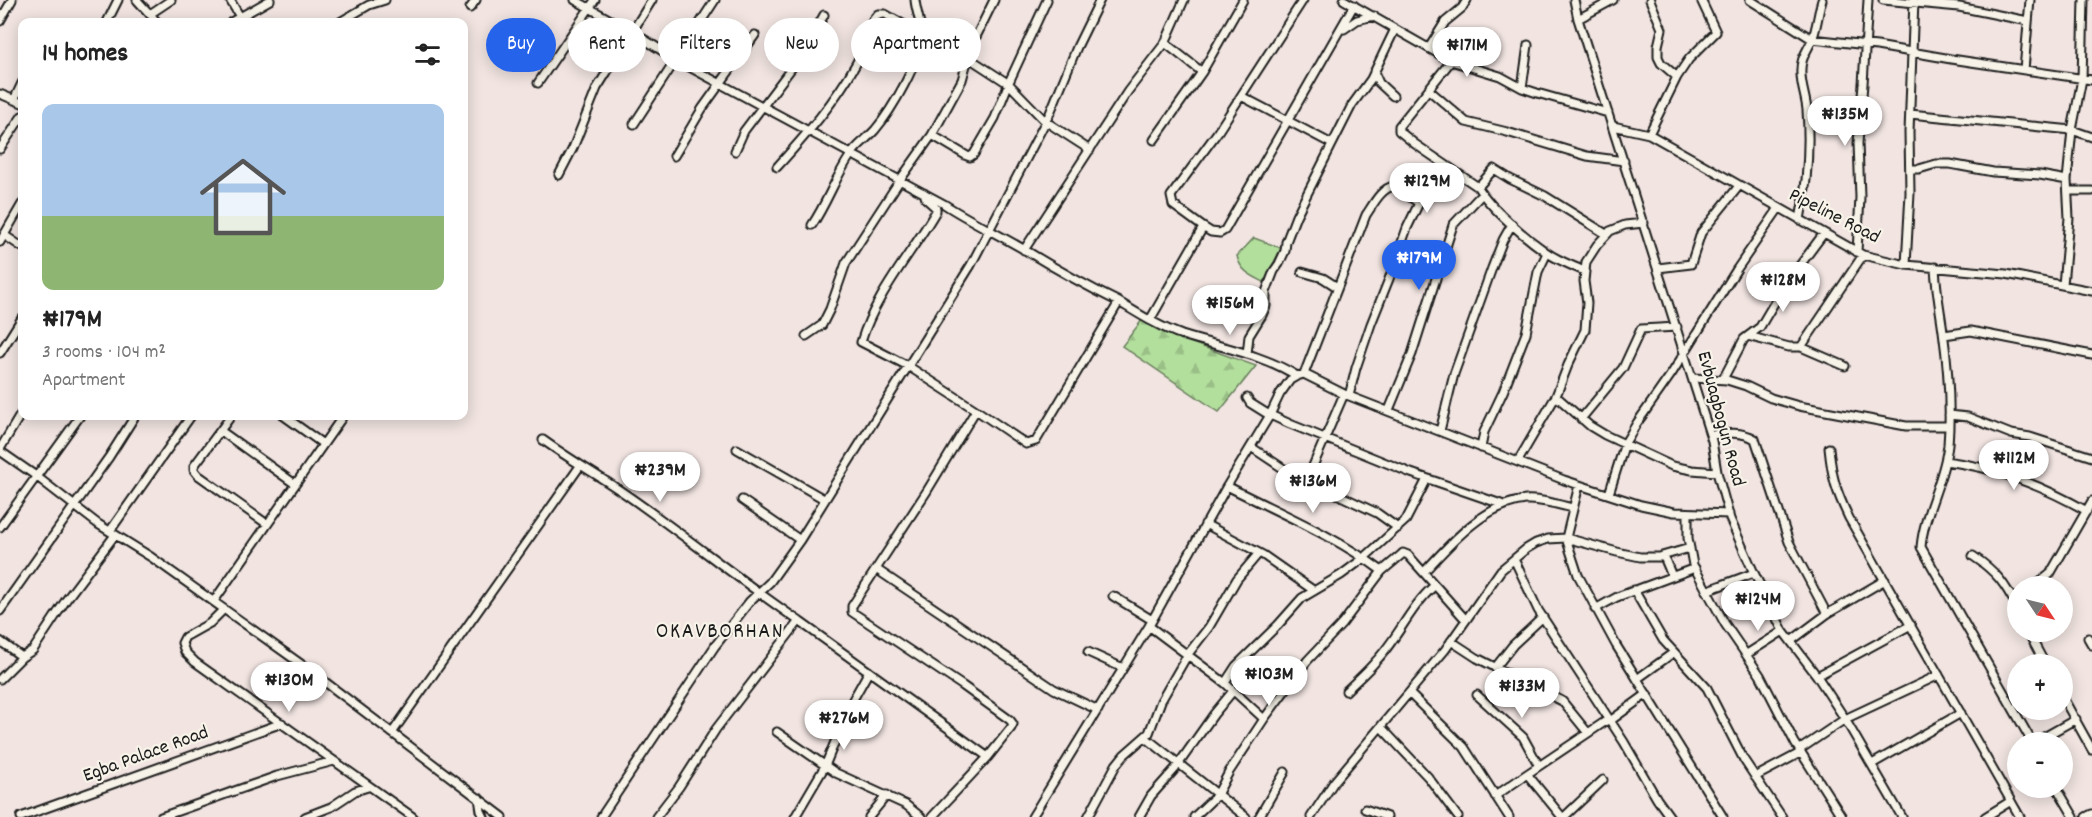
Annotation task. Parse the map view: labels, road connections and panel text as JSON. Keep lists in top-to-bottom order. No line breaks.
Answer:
{"streets":{"street":["Pipeline Road","Evbuagbogun Road","Egba Palace Road"]},"crossings":[["Pipeline Road","Evbuagbogun Road"]],"districts":["OKAVBORHAN"],"north":"bottom right","page":{"chip":["Buy","Rent","Filters","New","Apartment"],"heading":"14 homes","price":["₦171M","₦135M","₦129M","₦179M","₦128M","₦156M","₦112M","₦239M","₦136M","₦124M","₦103M","₦130M","₦133M","₦276M"],"list":[{"name":"₦179M","note":"3 rooms · 104 m² · Apartment"}],"map_buttons":["+","−"]}}
